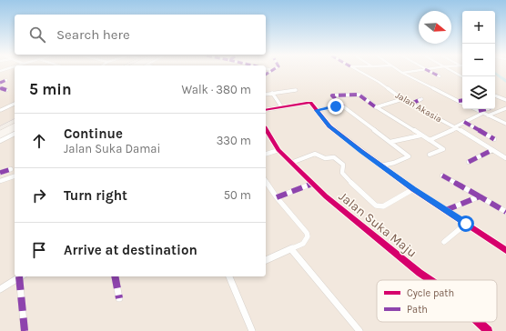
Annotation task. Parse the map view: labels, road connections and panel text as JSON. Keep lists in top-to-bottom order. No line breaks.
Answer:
{"streets":{"street":["Jalan Akasia","Jalan Suka Maju"]},"legend":["Cycle path","Path"],"north":"right","page":{"map_buttons":["+","−"],"search":"Search here","heading":["5 min","Walk · 380 m"],"list":[["Continue","Jalan Suka Damai","330 m"],["Turn right","50 m"],"Arrive at destination"]}}
